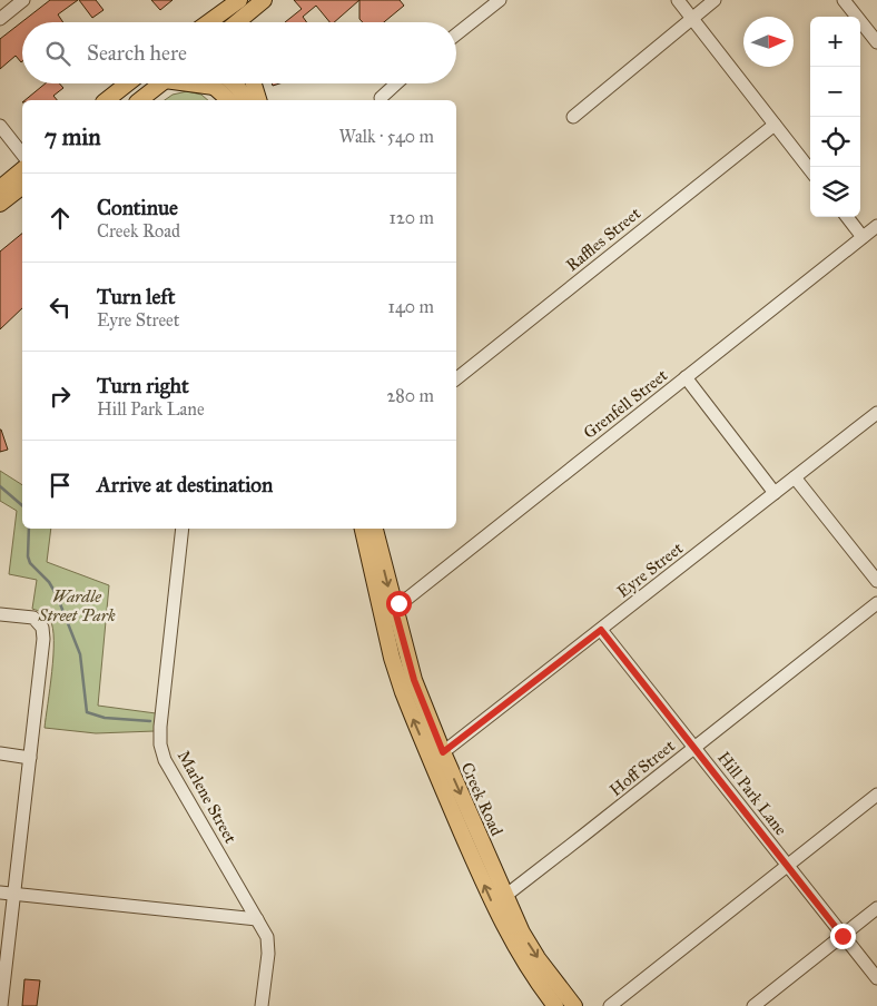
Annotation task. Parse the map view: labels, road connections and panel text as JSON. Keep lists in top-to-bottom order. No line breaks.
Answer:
{"streets":{"main road":["Creek Road"],"street":["Raffles Street","Grenfell Street","Eyre Street","Hoff Street","Hill Park Lane","Marlene Street"]},"crossings":[["Grenfell Street","Creek Road"],["Eyre Street","Hill Park Lane"],["Eyre Street","Creek Road"],["Hoff Street","Hill Park Lane"],["Hoff Street","Creek Road"]],"parks":["Wardle Street Park"],"north":"right","page":{"map_buttons":["+","−"],"search":"Search here","heading":["7 min","Walk · 540 m"],"list":[["Continue","Creek Road","120 m"],["Turn left","Eyre Street","140 m"],["Turn right","Hill Park Lane","280 m"],"Arrive at destination"]}}
